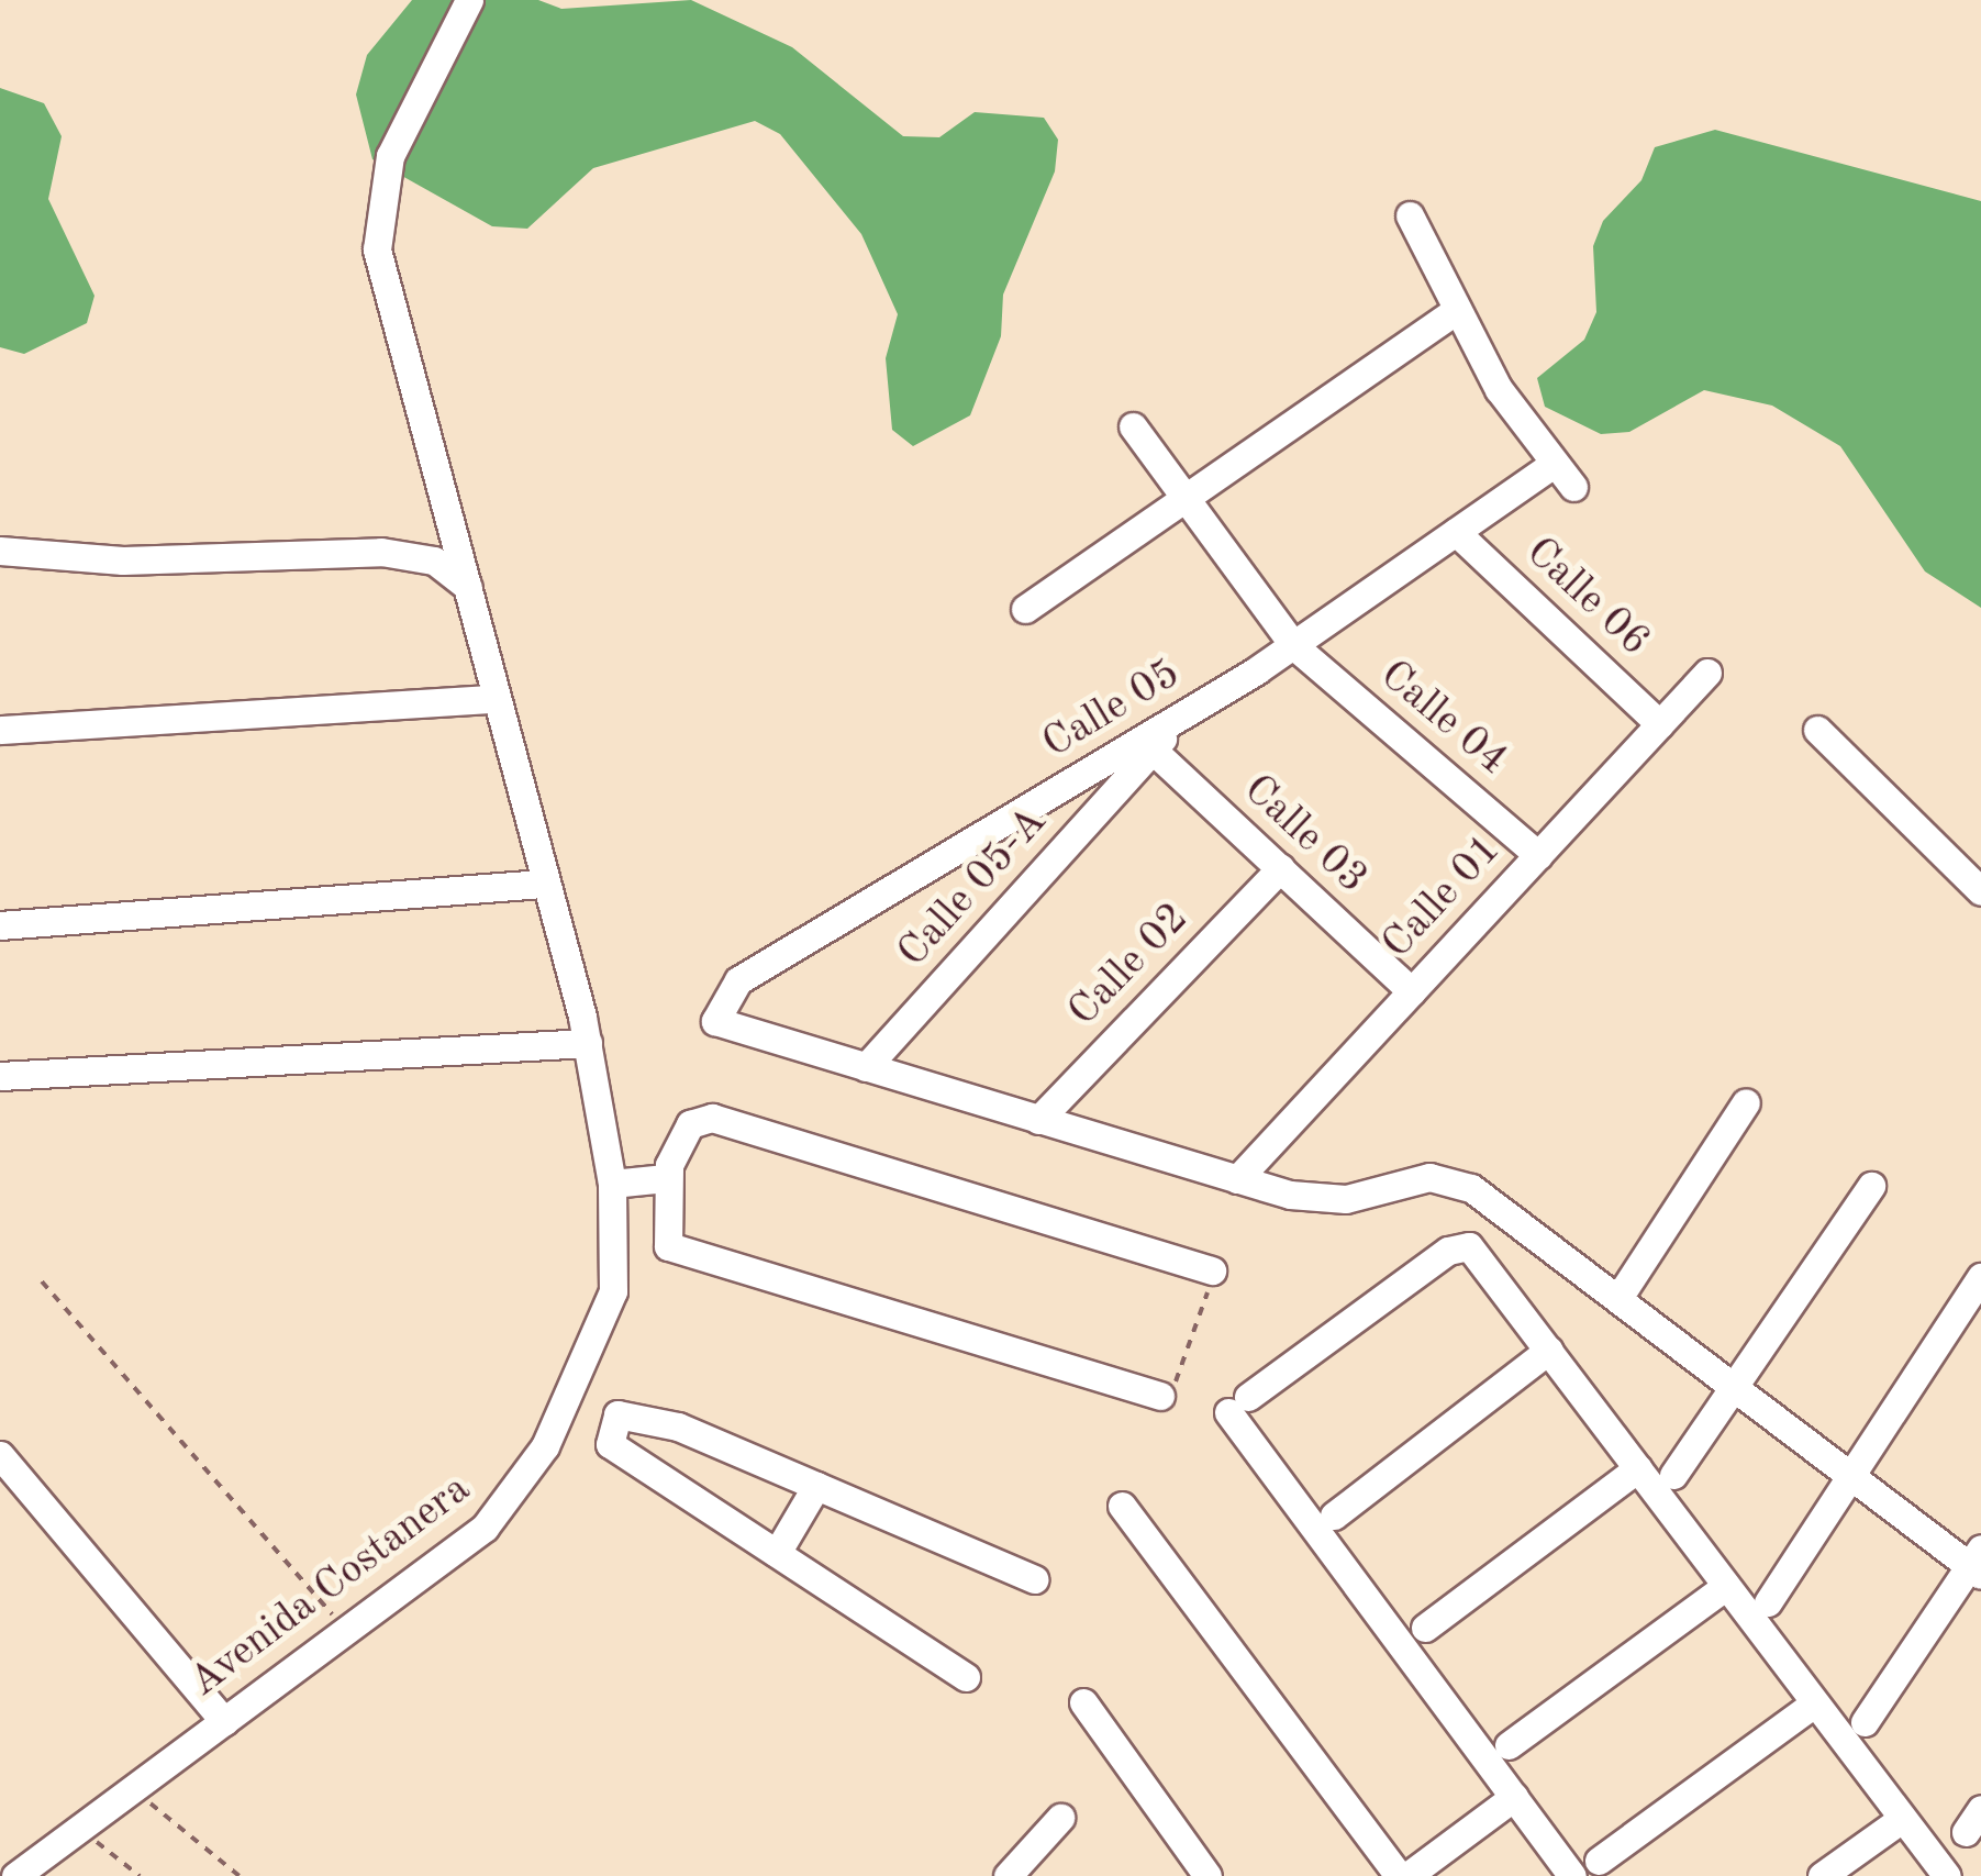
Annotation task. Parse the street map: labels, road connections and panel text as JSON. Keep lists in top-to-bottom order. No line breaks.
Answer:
{"streets":{"street":["Calle 06","Calle 05","Calle 04","Calle 03","Calle 05-A","Calle 01","Calle 02","Avenida Costanera"]},"crossings":[["Calle 06","Calle 05"],["Calle 06","Calle 01"],["Calle 05","Calle 04"],["Calle 05","Calle 03"],["Calle 05","Calle 05-A"],["Calle 04","Calle 01"],["Calle 03","Calle 05-A"],["Calle 03","Calle 01"],["Calle 03","Calle 02"]]}
